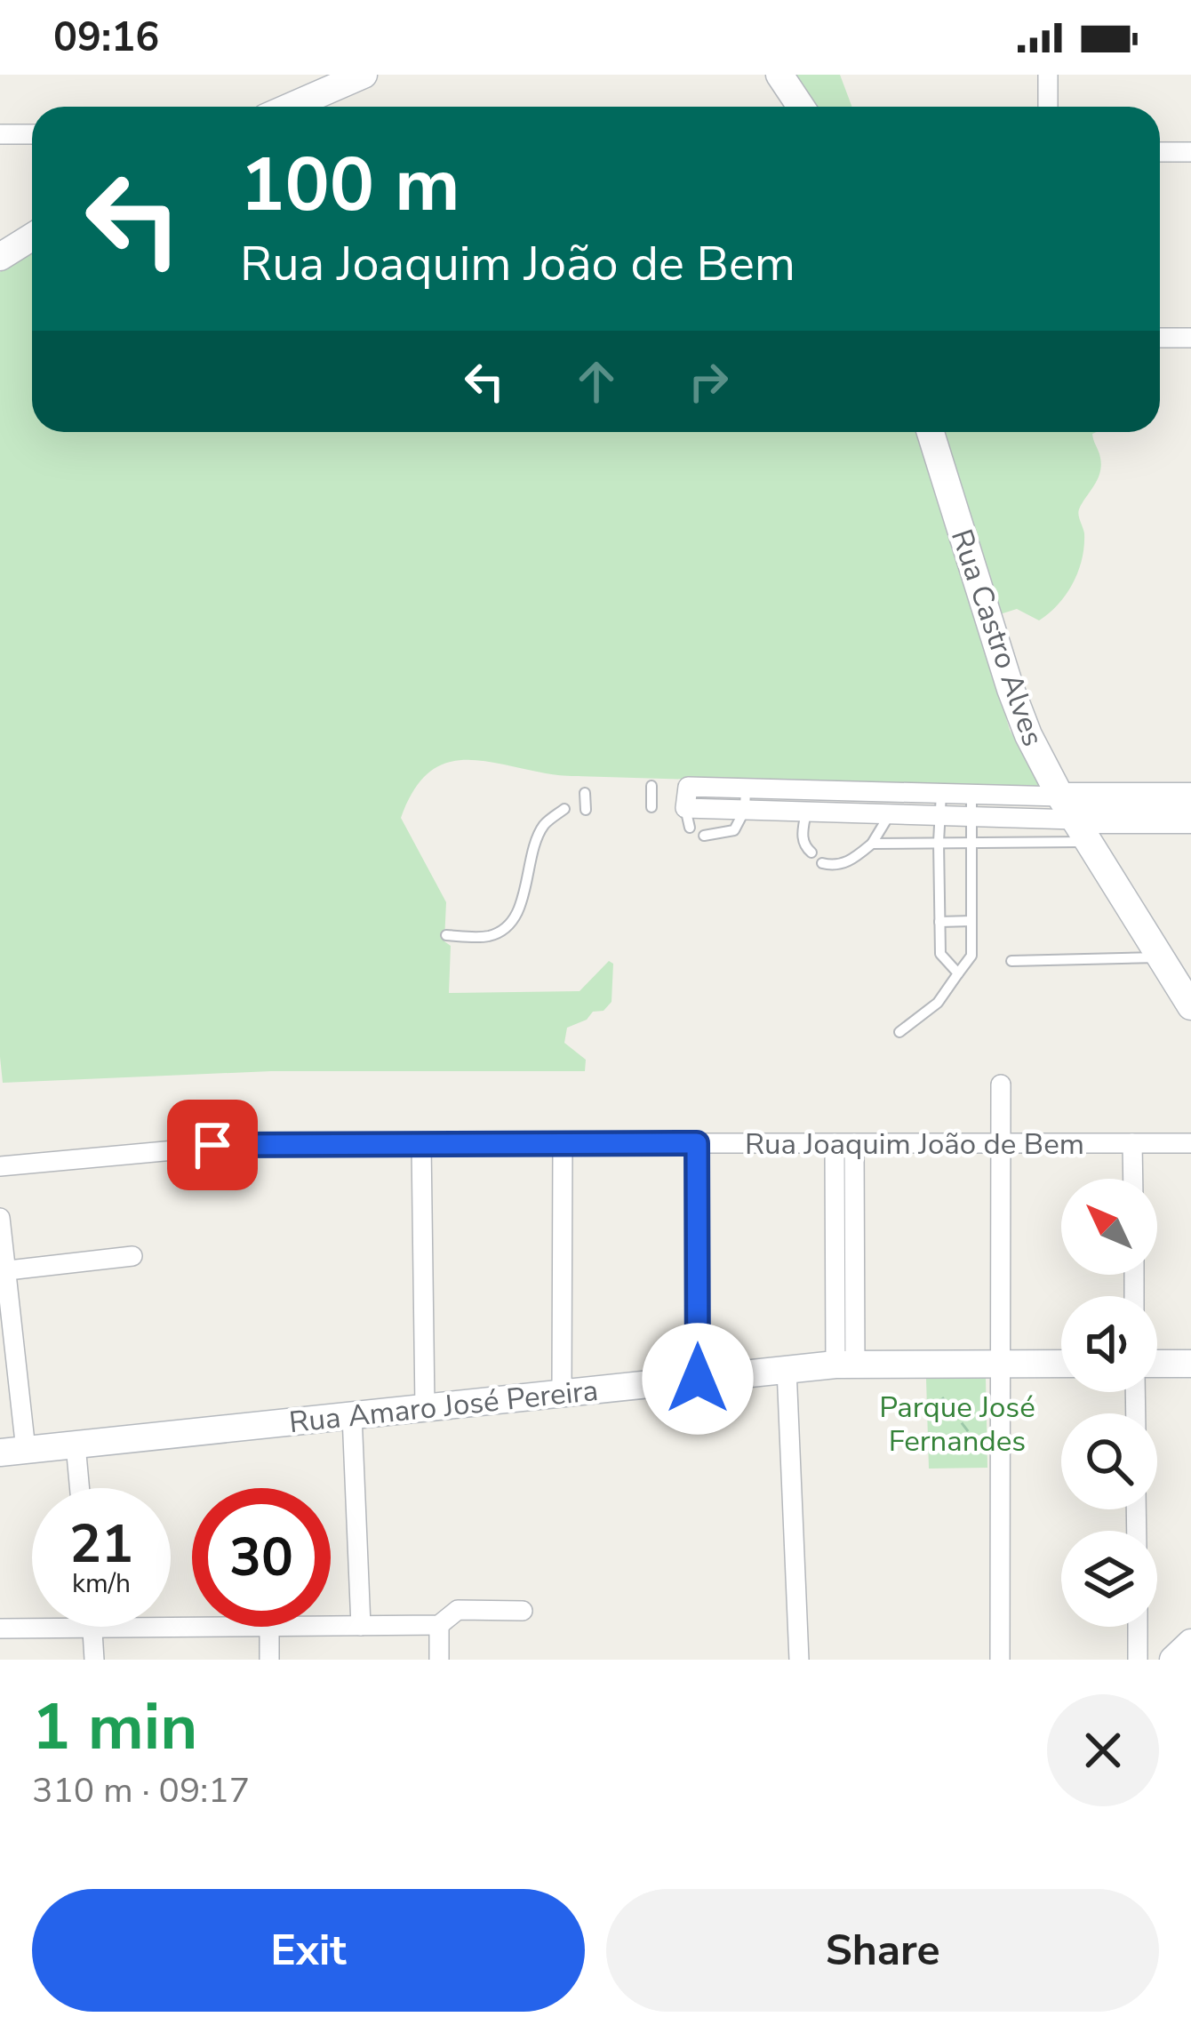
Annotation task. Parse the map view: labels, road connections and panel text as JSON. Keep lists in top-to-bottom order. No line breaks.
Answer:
{"streets":{"main road":["Rua Castro Alves","Rua Amaro José Pereira"],"street":["Rua Joaquim João de Bem"]},"parks":["Parque José Fernandes"],"north":"top left","page":{"status":"09:16","turn":["100 m","Rua Joaquim João de Bem"],"speed":"21 km/h","limit":"30","heading":["1 min","310 m · 09:17"],"buttons":["Exit","Share"]}}
